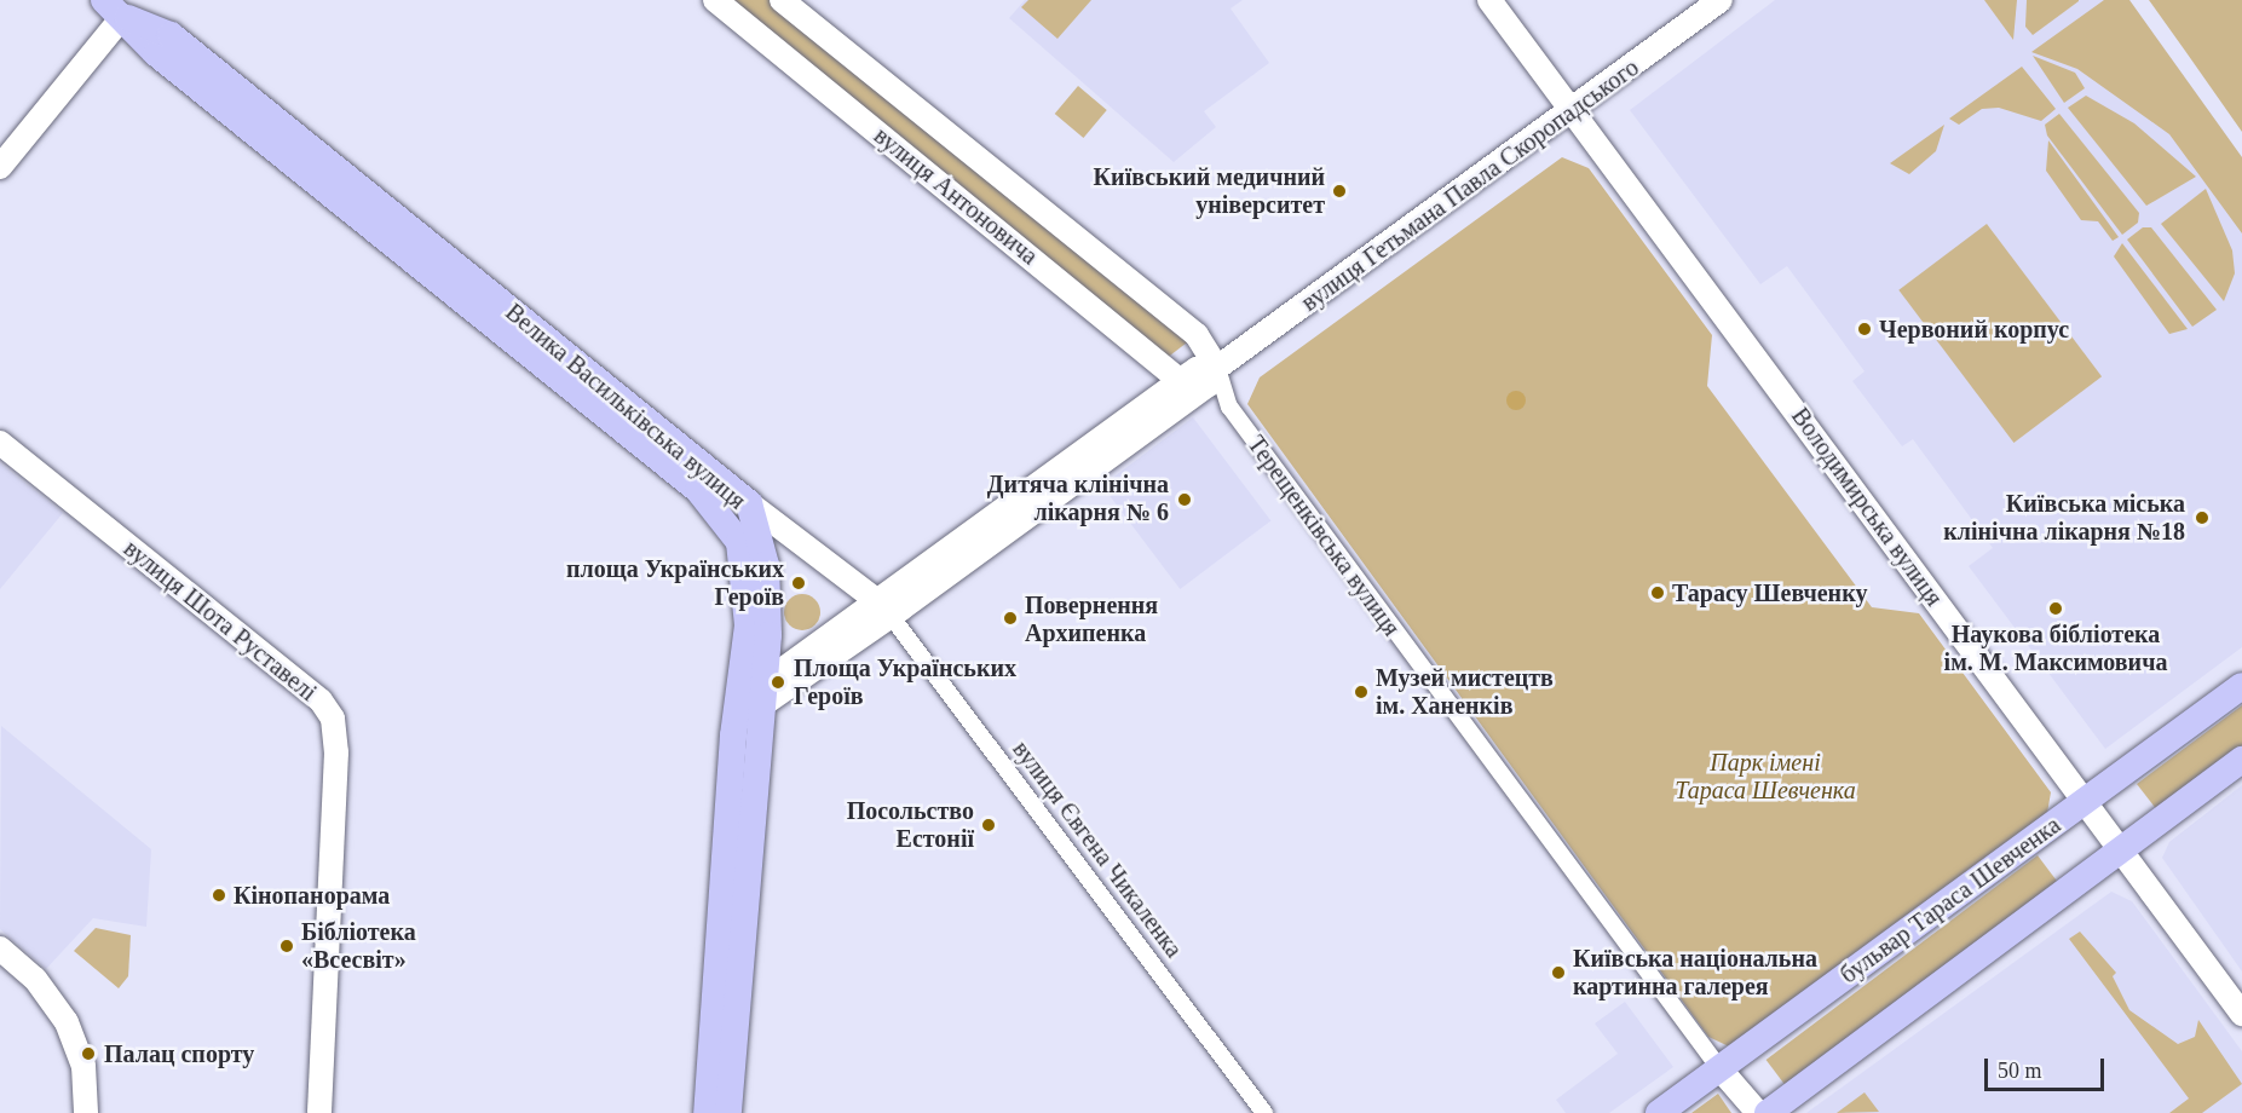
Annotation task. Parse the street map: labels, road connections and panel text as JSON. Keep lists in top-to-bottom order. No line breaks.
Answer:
{"streets":{"main road":["вулиця Гетьмана Павла Скоропадського","вулиця Антоновича","Велика Васильківська вулиця","Володимирська вулиця","Терещенківська вулиця","вулиця Шота Руставелі","бульвар Тараса Шевченка"],"street":["вулиця Євгена Чикаленка"]},"crossings":[["вулиця Гетьмана Павла Скоропадського","вулиця Антоновича"],["вулиця Гетьмана Павла Скоропадського","Володимирська вулиця"],["вулиця Гетьмана Павла Скоропадського","Терещенківська вулиця"],["вулиця Гетьмана Павла Скоропадського","вулиця Євгена Чикаленка"],["вулиця Антоновича","Терещенківська вулиця"],["Володимирська вулиця","бульвар Тараса Шевченка"],["Терещенківська вулиця","бульвар Тараса Шевченка"]],"parks":["Парк імені Тараса Шевченка"],"places":["Київський медичний університет","Червоний корпус","Дитяча клінічна лікарня № 6","Київська міська клінічна лікарня №18","площа Українських Героїв","Тарасу Шевченку","Наукова бібліотека ім. М. Максимовича","Повернення Архипенка","Площа Українських Героїв","Музей мистецтв ім. Ханенків","Посольство Естонії","Кінопанорама","Бібліотека «Всесвіт»","Київська національна картинна галерея","Палац спорту"],"scale_bar":"50 m"}
